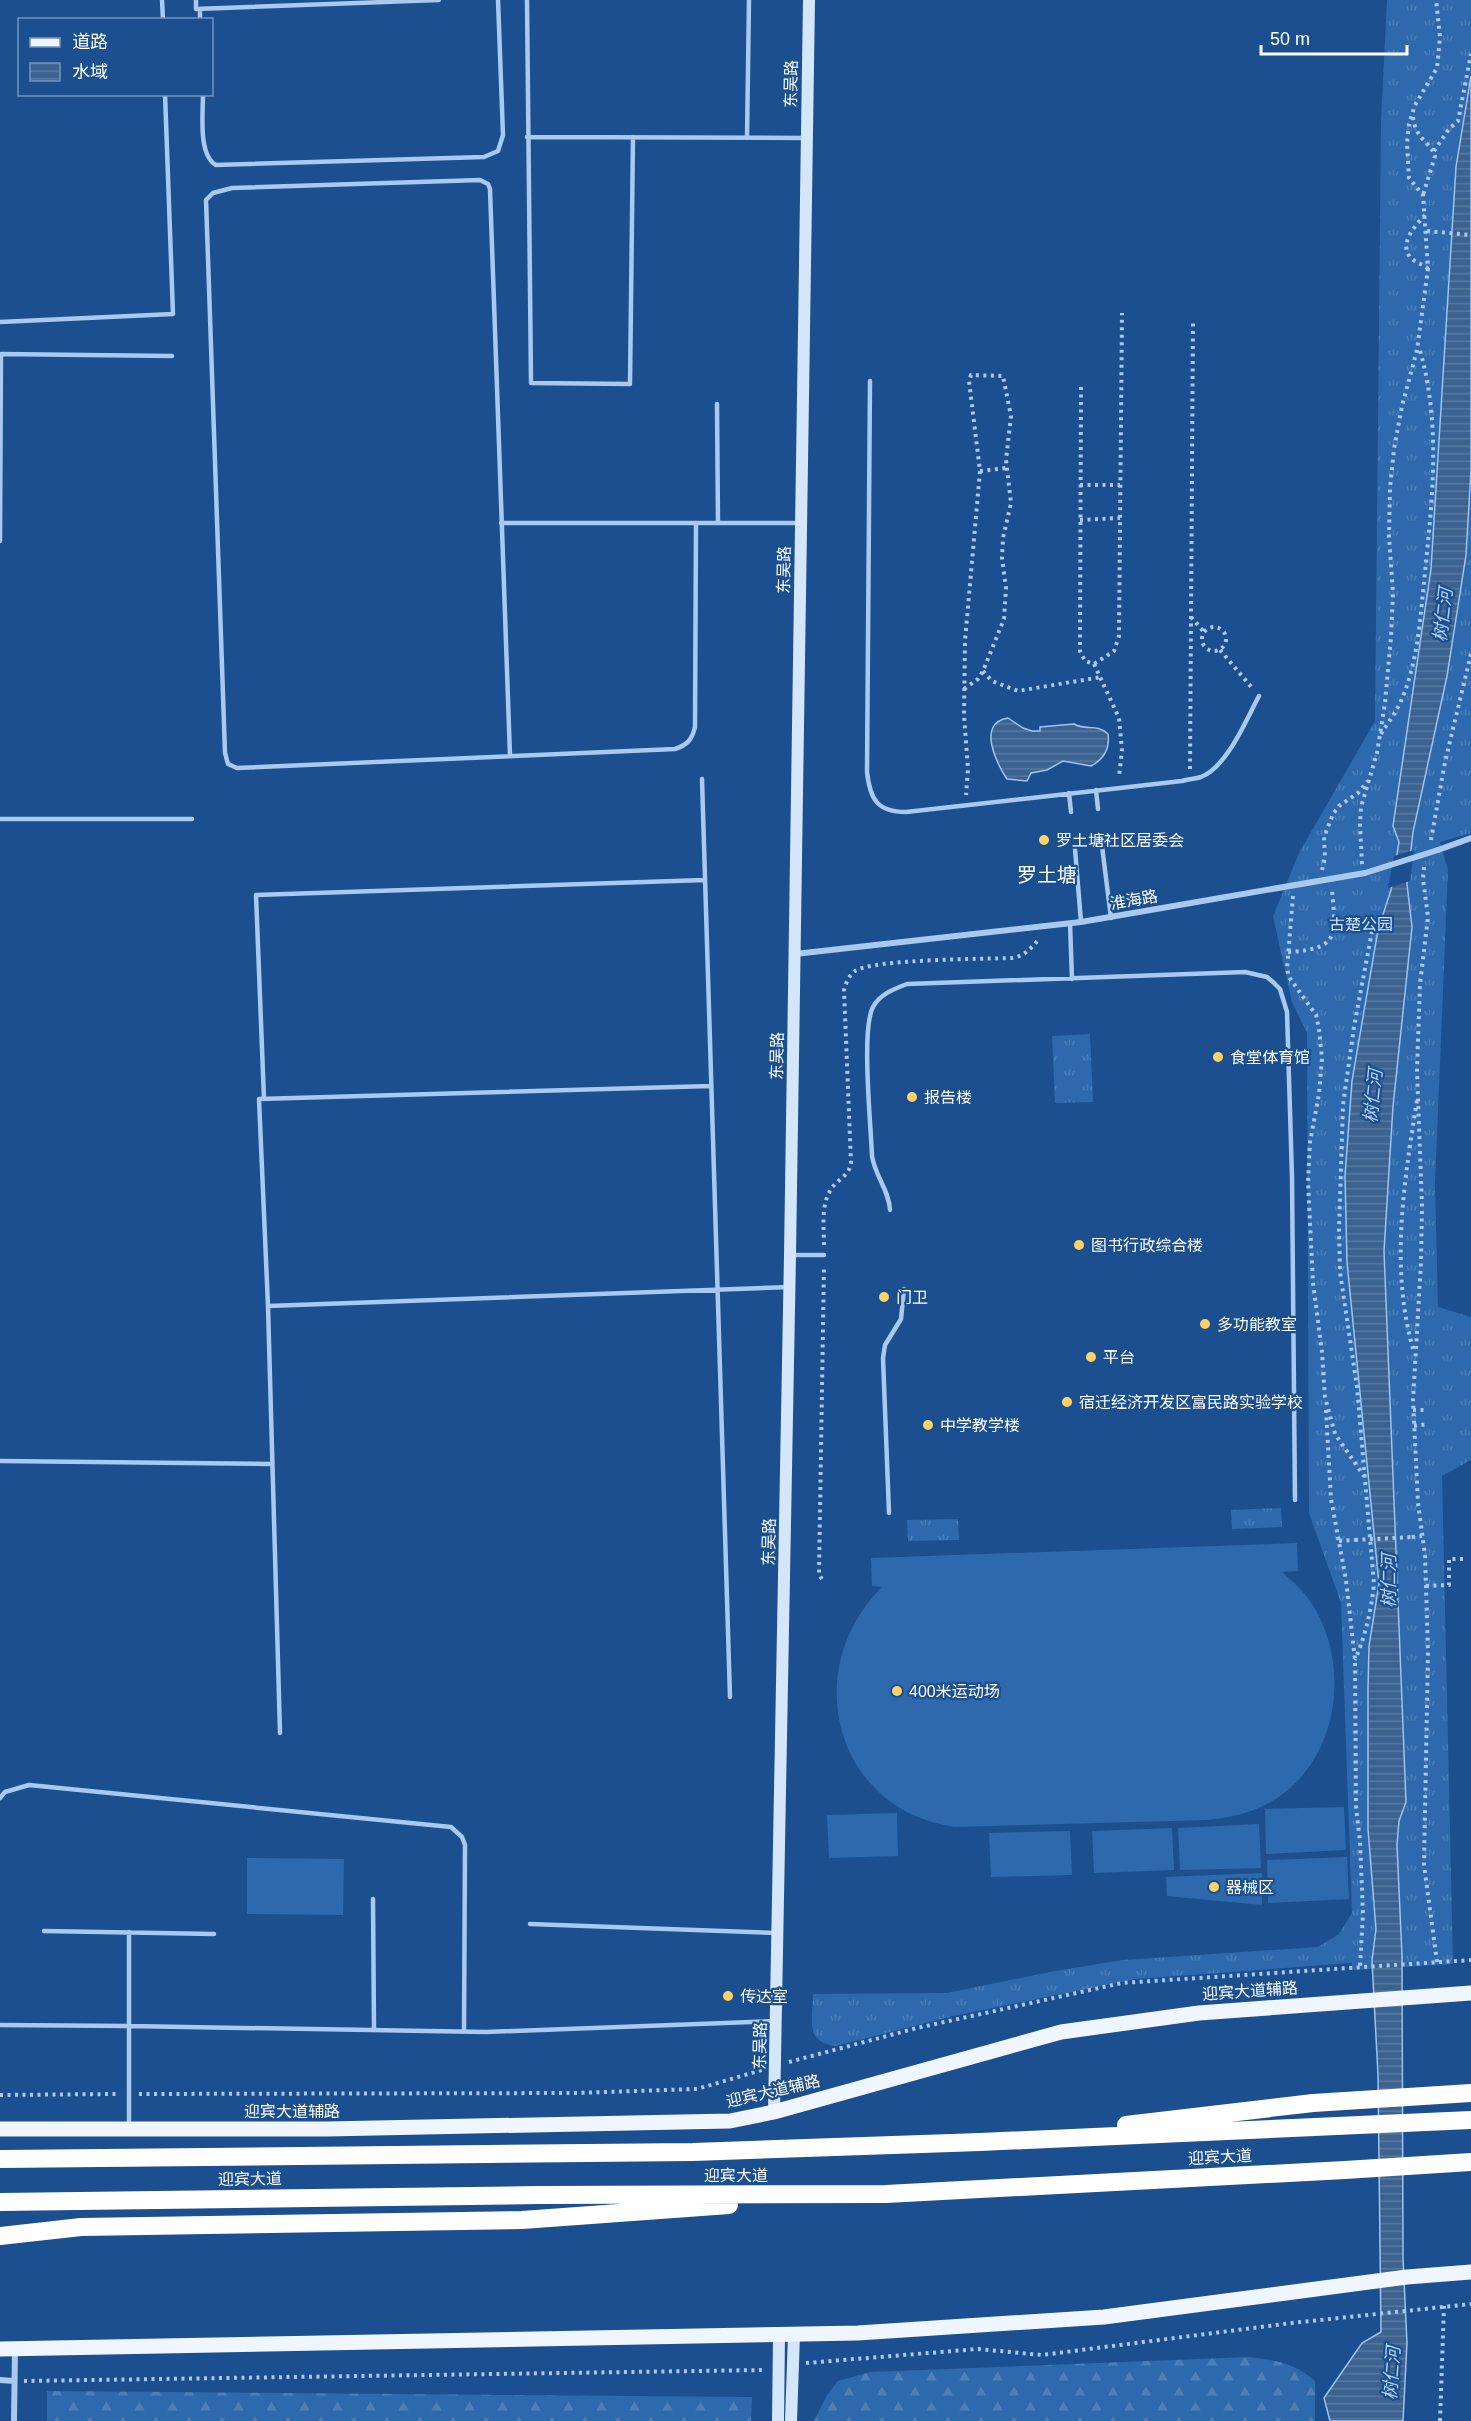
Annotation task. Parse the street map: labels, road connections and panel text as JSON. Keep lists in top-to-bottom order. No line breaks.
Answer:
{"streets":{"highway":["迎宾大道"],"main road":["迎宾大道辅路"],"street":["东吴路","淮海路"]},"crossings":[["东吴路","淮海路"],["东吴路","迎宾大道辅路"]],"districts":["罗土塘"],"water":["树仁河"],"parks":["古楚公园"],"places":["罗土塘社区居委会","食堂体育馆","报告楼","图书行政综合楼","门卫","多功能教室","平台","宿迁经济开发区富民路实验学校","中学教学楼","400米运动场","器械区","传达室"],"legend":["道路","水域"],"scale_bar":"50 m"}
